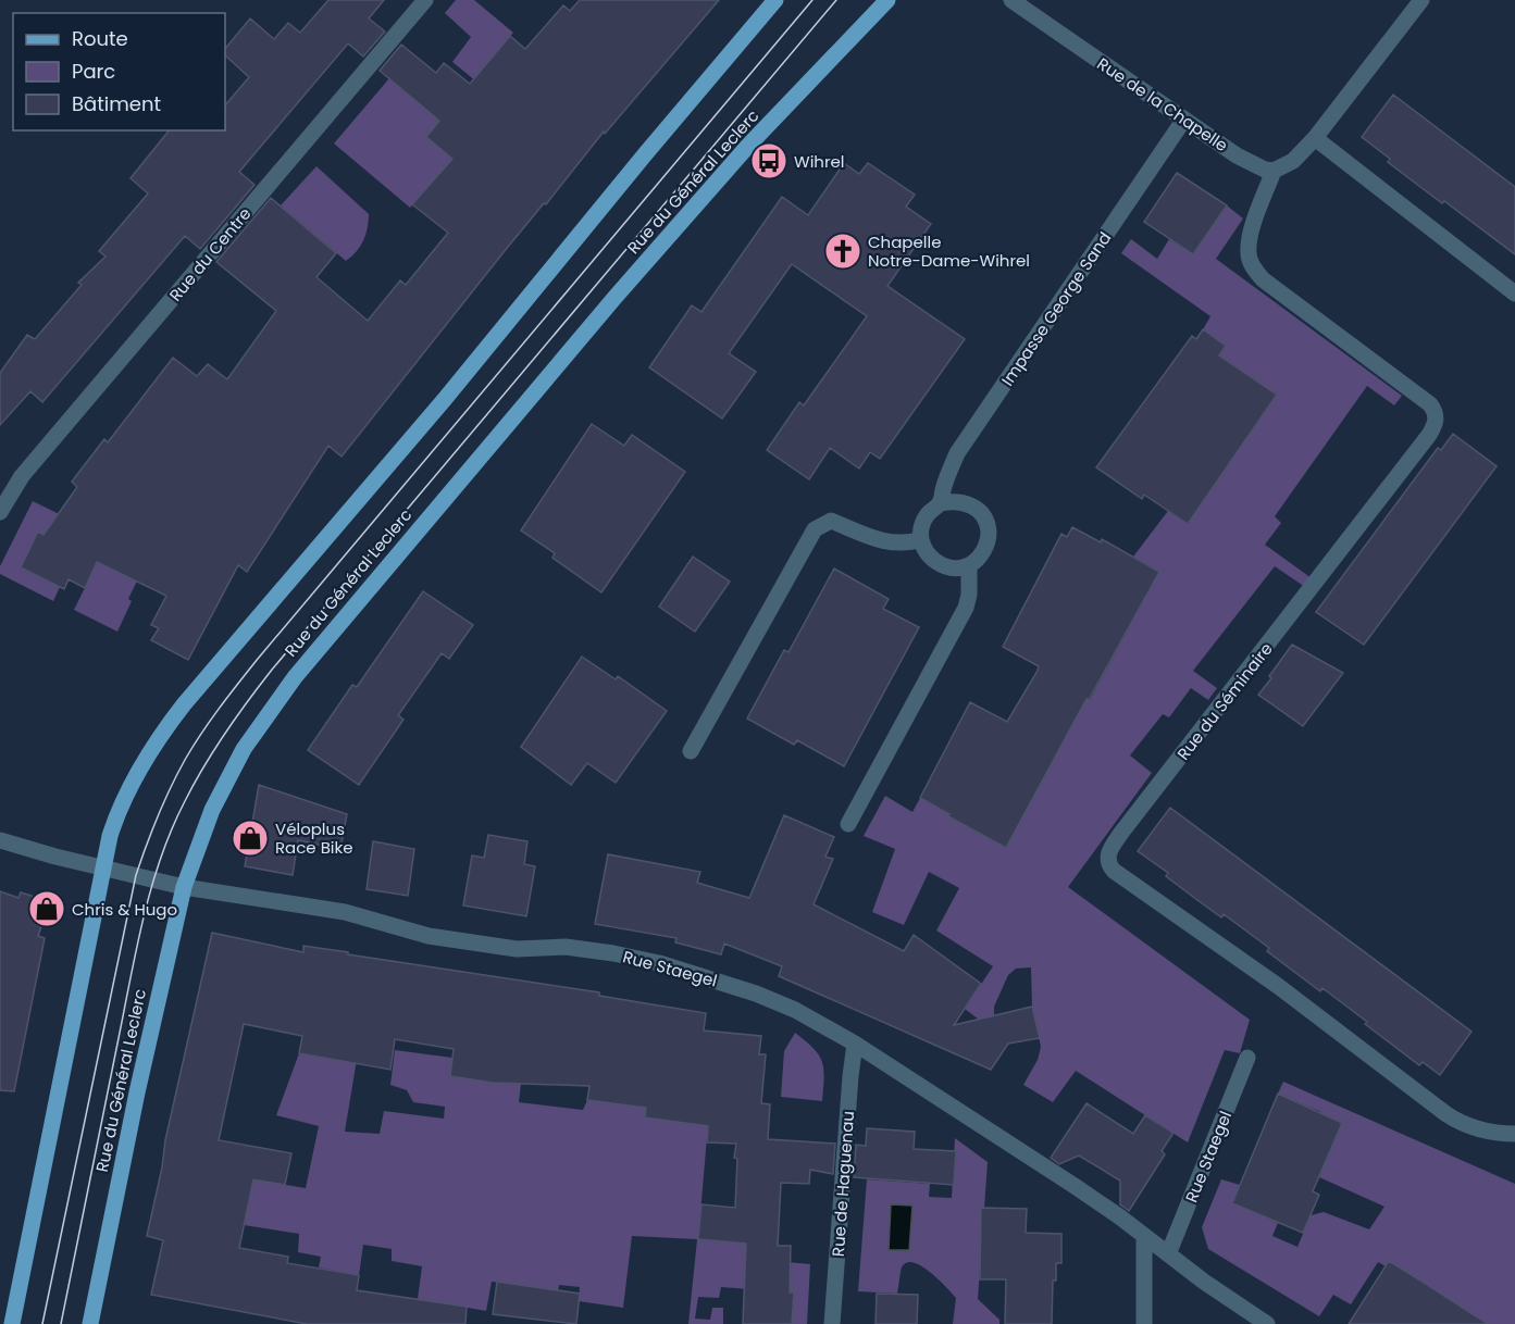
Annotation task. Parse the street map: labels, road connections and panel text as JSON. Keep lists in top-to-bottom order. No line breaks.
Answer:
{"streets":{"main road":["Rue du Général Leclerc"],"street":["Rue de la Chapelle","Rue du Centre","Impasse George Sand","Rue du Séminaire","Rue Staegel","Rue de Haguenau"]},"crossings":[["Rue de la Chapelle","Impasse George Sand"],["Rue de la Chapelle","Rue du Séminaire"],["Rue du Général Leclerc","Rue Staegel"],["Rue Staegel","Rue de Haguenau"]],"places":{"bus stop":["Wihrel"],"church":["Chapelle Notre-Dame-Wihrel"],"shop":["Véloplus Race Bike","Chris & Hugo"]},"legend":["Route","Parc","Bâtiment"]}
